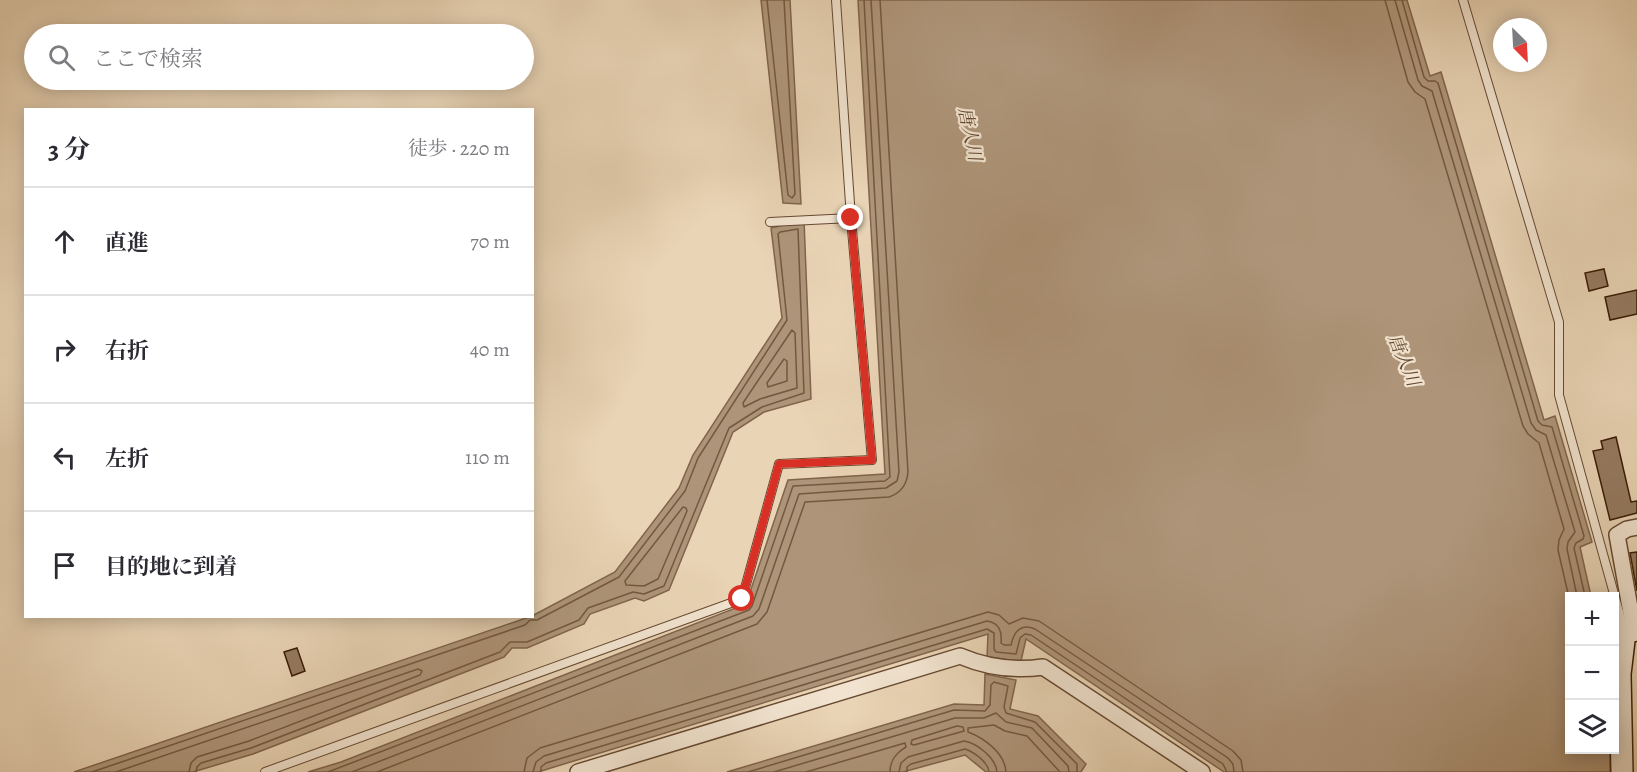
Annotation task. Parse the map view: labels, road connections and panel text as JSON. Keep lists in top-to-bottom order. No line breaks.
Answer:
{"water":["唐人川"],"north":"bottom right","page":{"search":"ここで検索","heading":["3 分","徒歩 · 220 m"],"list":[["直進","70 m"],["右折","40 m"],["左折","110 m"],"目的地に到着"],"map_buttons":["+","−"]}}
